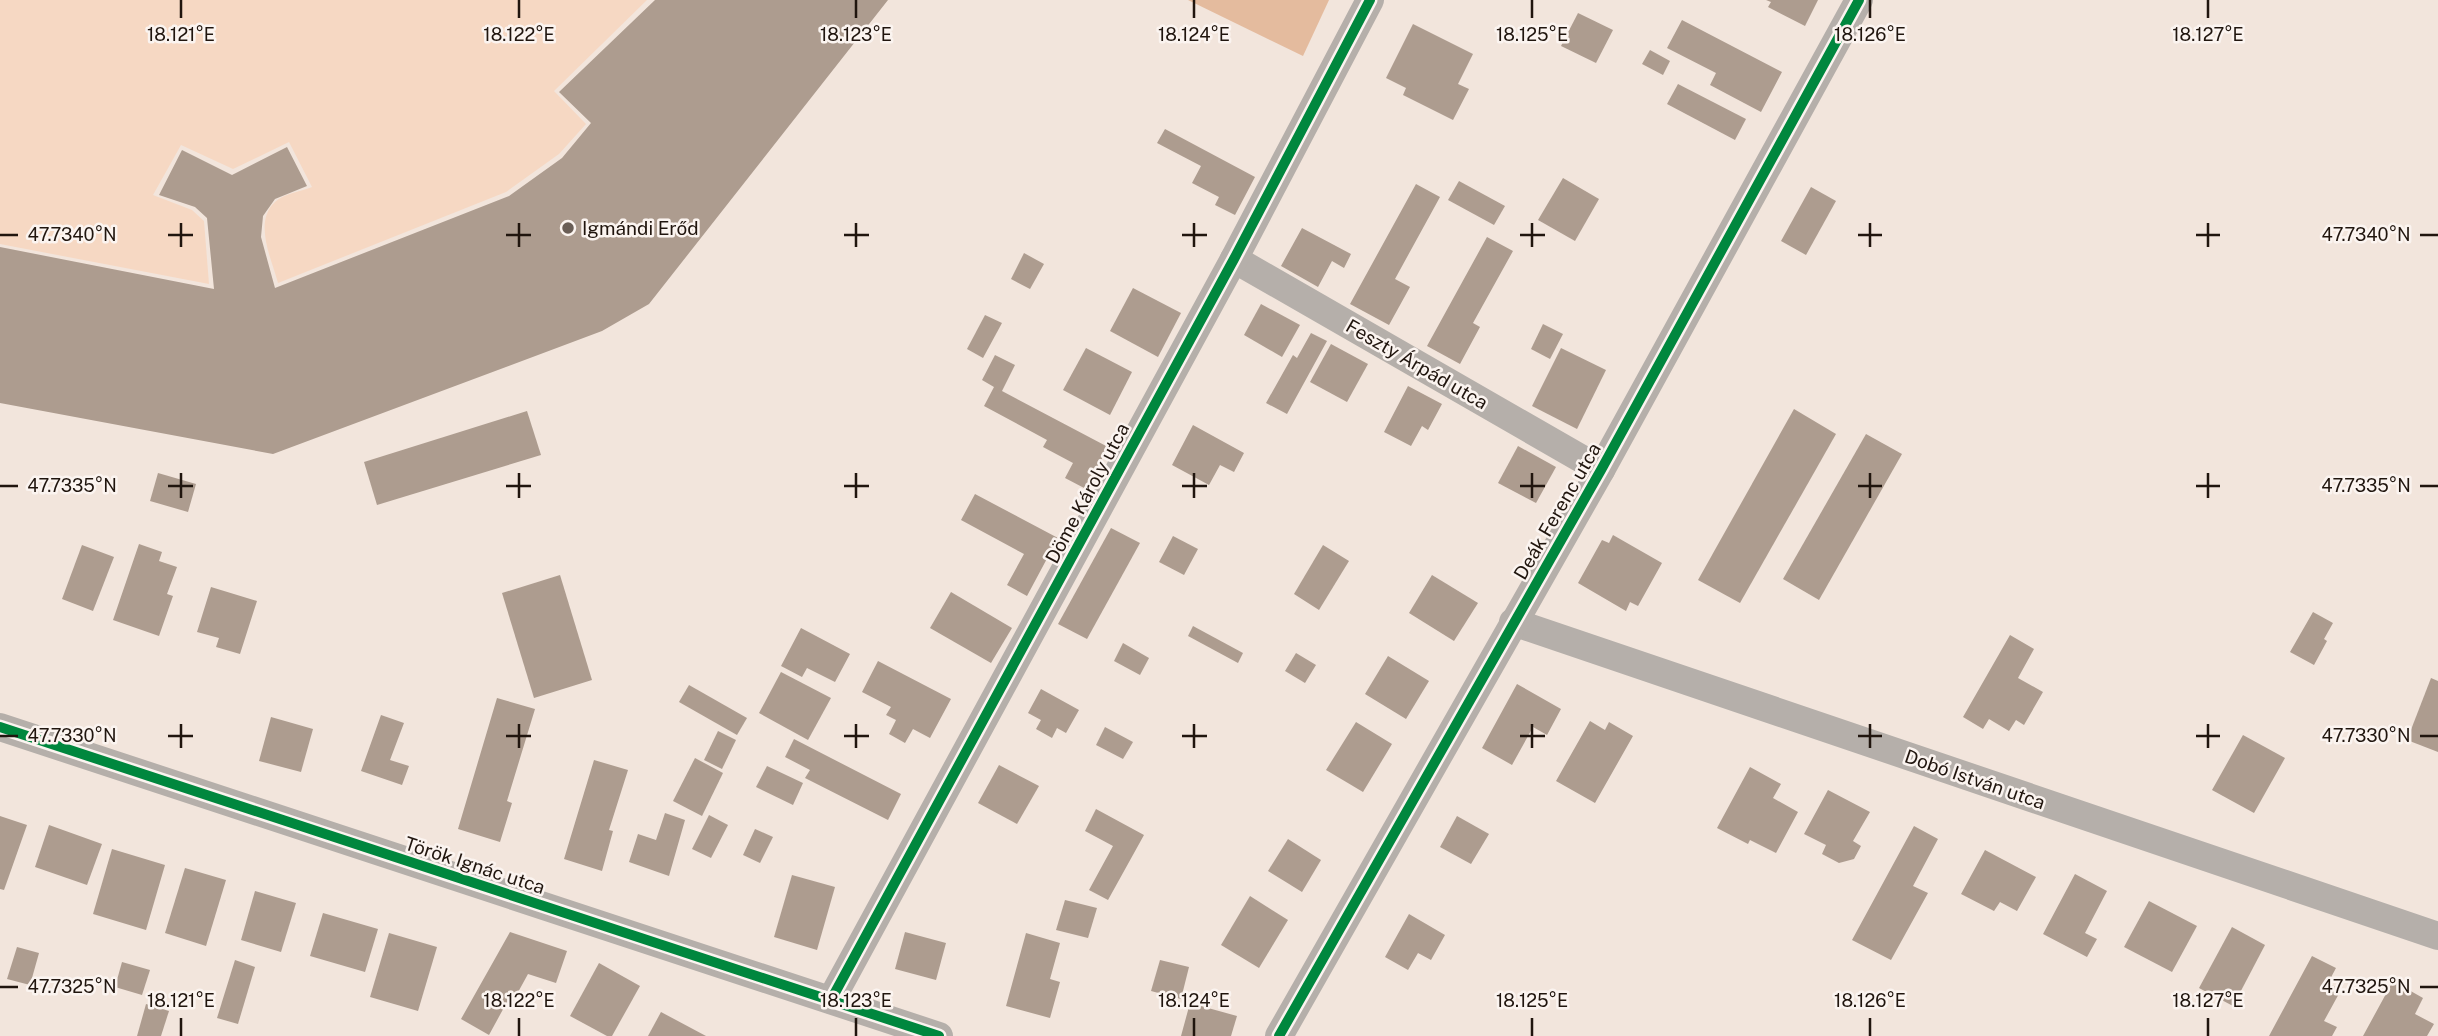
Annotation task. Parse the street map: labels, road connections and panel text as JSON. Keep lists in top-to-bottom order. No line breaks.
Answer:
{"streets":{"street":["Feszty Árpád utca","Döme Károly utca","Deák Ferenc utca","Dobó István utca","Török Ignác utca"]},"crossings":[["Feszty Árpád utca","Döme Károly utca"],["Feszty Árpád utca","Deák Ferenc utca"],["Döme Károly utca","Török Ignác utca"],["Deák Ferenc utca","Dobó István utca"]],"places":["Igmándi Erőd"],"coordinates":["18.121°E","18.122°E","18.123°E","18.124°E","18.125°E","18.126°E","18.127°E","47.7340°N","47.7335°N","47.7330°N","47.7325°N"]}
